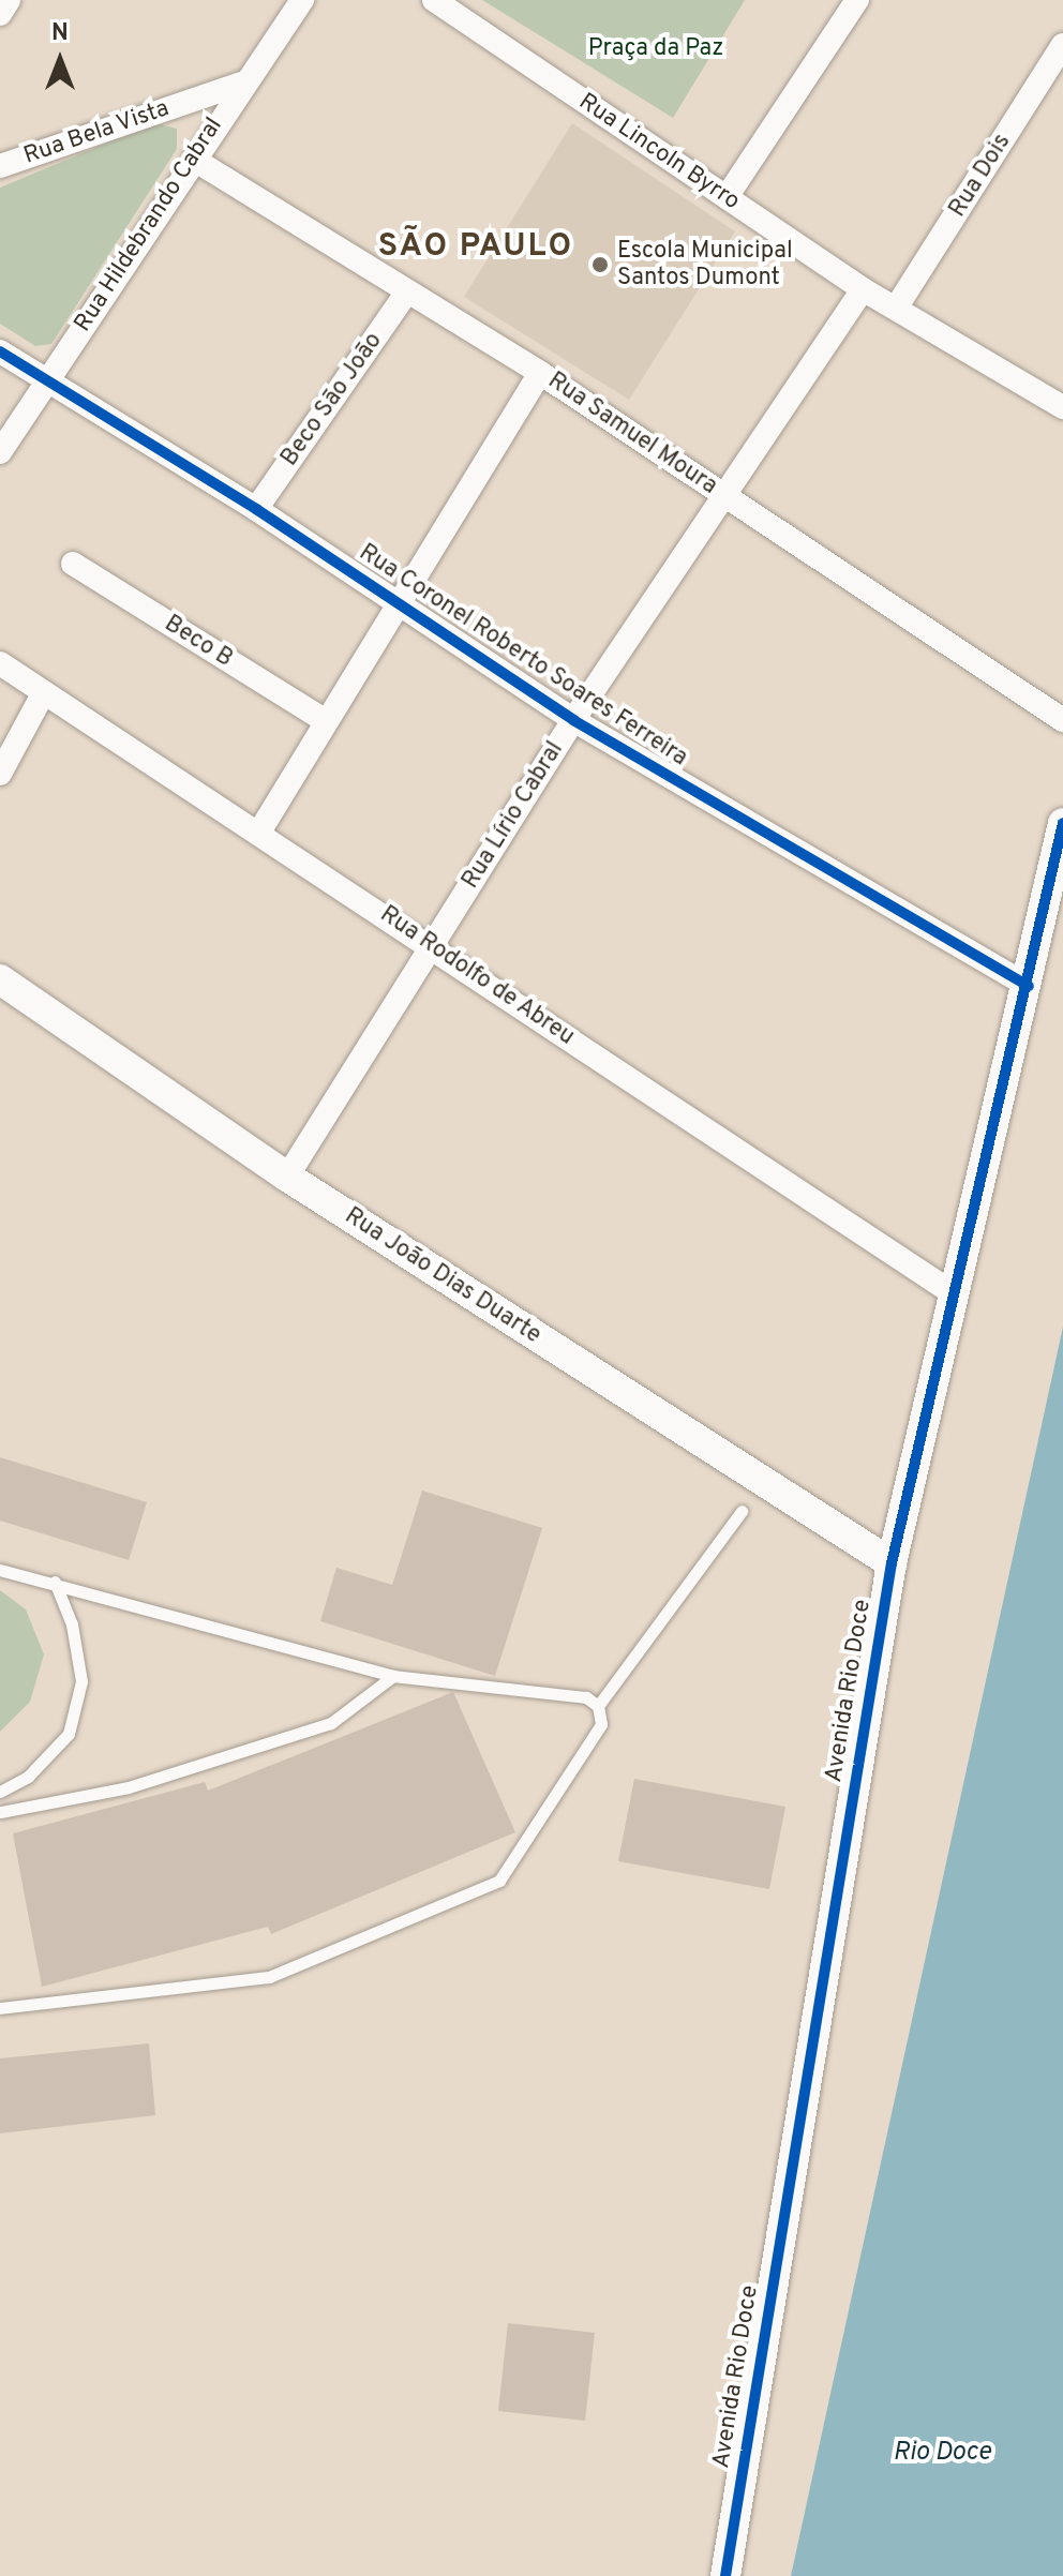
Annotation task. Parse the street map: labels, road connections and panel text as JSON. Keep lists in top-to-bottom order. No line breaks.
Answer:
{"streets":{"street":["Rua Bela Vista","Rua Lincoln Byrro","Rua Dois","Rua Hildebrando Cabral","Beco São João","Rua Samuel Moura","Beco B","Rua Coronel Roberto Soares Ferreira","Rua Lírio Cabral","Rua Rodolfo de Abreu","Rua João Dias Duarte","Avenida Rio Doce"]},"crossings":[["Rua Bela Vista","Rua Hildebrando Cabral"],["Rua Lincoln Byrro","Rua Dois"],["Rua Lincoln Byrro","Rua Lírio Cabral"],["Rua Hildebrando Cabral","Rua Samuel Moura"],["Rua Hildebrando Cabral","Rua Coronel Roberto Soares Ferreira"],["Beco São João","Rua Samuel Moura"],["Beco São João","Rua Coronel Roberto Soares Ferreira"],["Rua Samuel Moura","Rua Lírio Cabral"],["Rua Coronel Roberto Soares Ferreira","Rua Lírio Cabral"],["Rua Coronel Roberto Soares Ferreira","Avenida Rio Doce"],["Rua Lírio Cabral","Rua Rodolfo de Abreu"],["Rua Lírio Cabral","Rua João Dias Duarte"],["Rua Rodolfo de Abreu","Avenida Rio Doce"],["Rua João Dias Duarte","Avenida Rio Doce"]],"districts":["SÃO PAULO"],"water":["Rio Doce"],"parks":["Praça da Paz"],"places":["Escola Municipal Santos Dumont"],"north":"top"}
